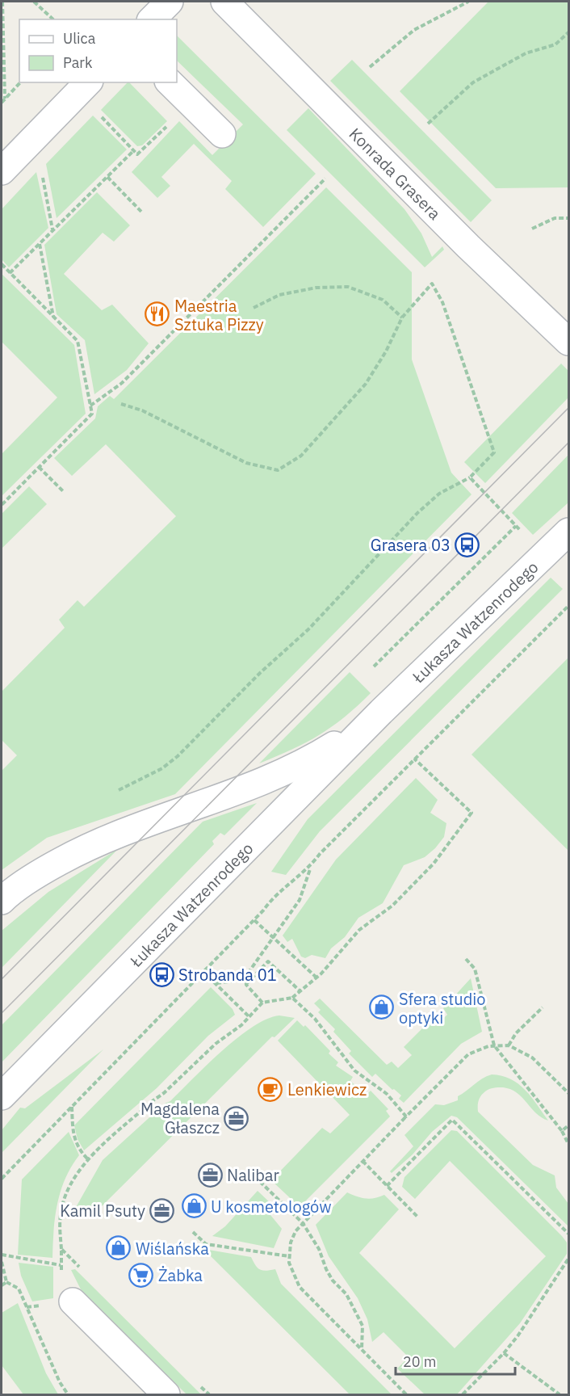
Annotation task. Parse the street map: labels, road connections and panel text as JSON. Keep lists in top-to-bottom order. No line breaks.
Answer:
{"streets":{"street":["Konrada Grasera","Łukasza Watzenrodego"]},"places":{"restaurant":["Maestria Sztuka Pizzy"],"bus stop":["Grasera 03","Strobanda 01"],"shop":["Sfera studio optyki","U kosmetologów","Wiślańska"],"cafe":["Lenkiewicz"],"office":["Magdalena Głaszcz","Nalibar","Kamil Psuty"],"supermarket":["Żabka"]},"legend":["Ulica","Park"],"scale_bar":"20 m"}
